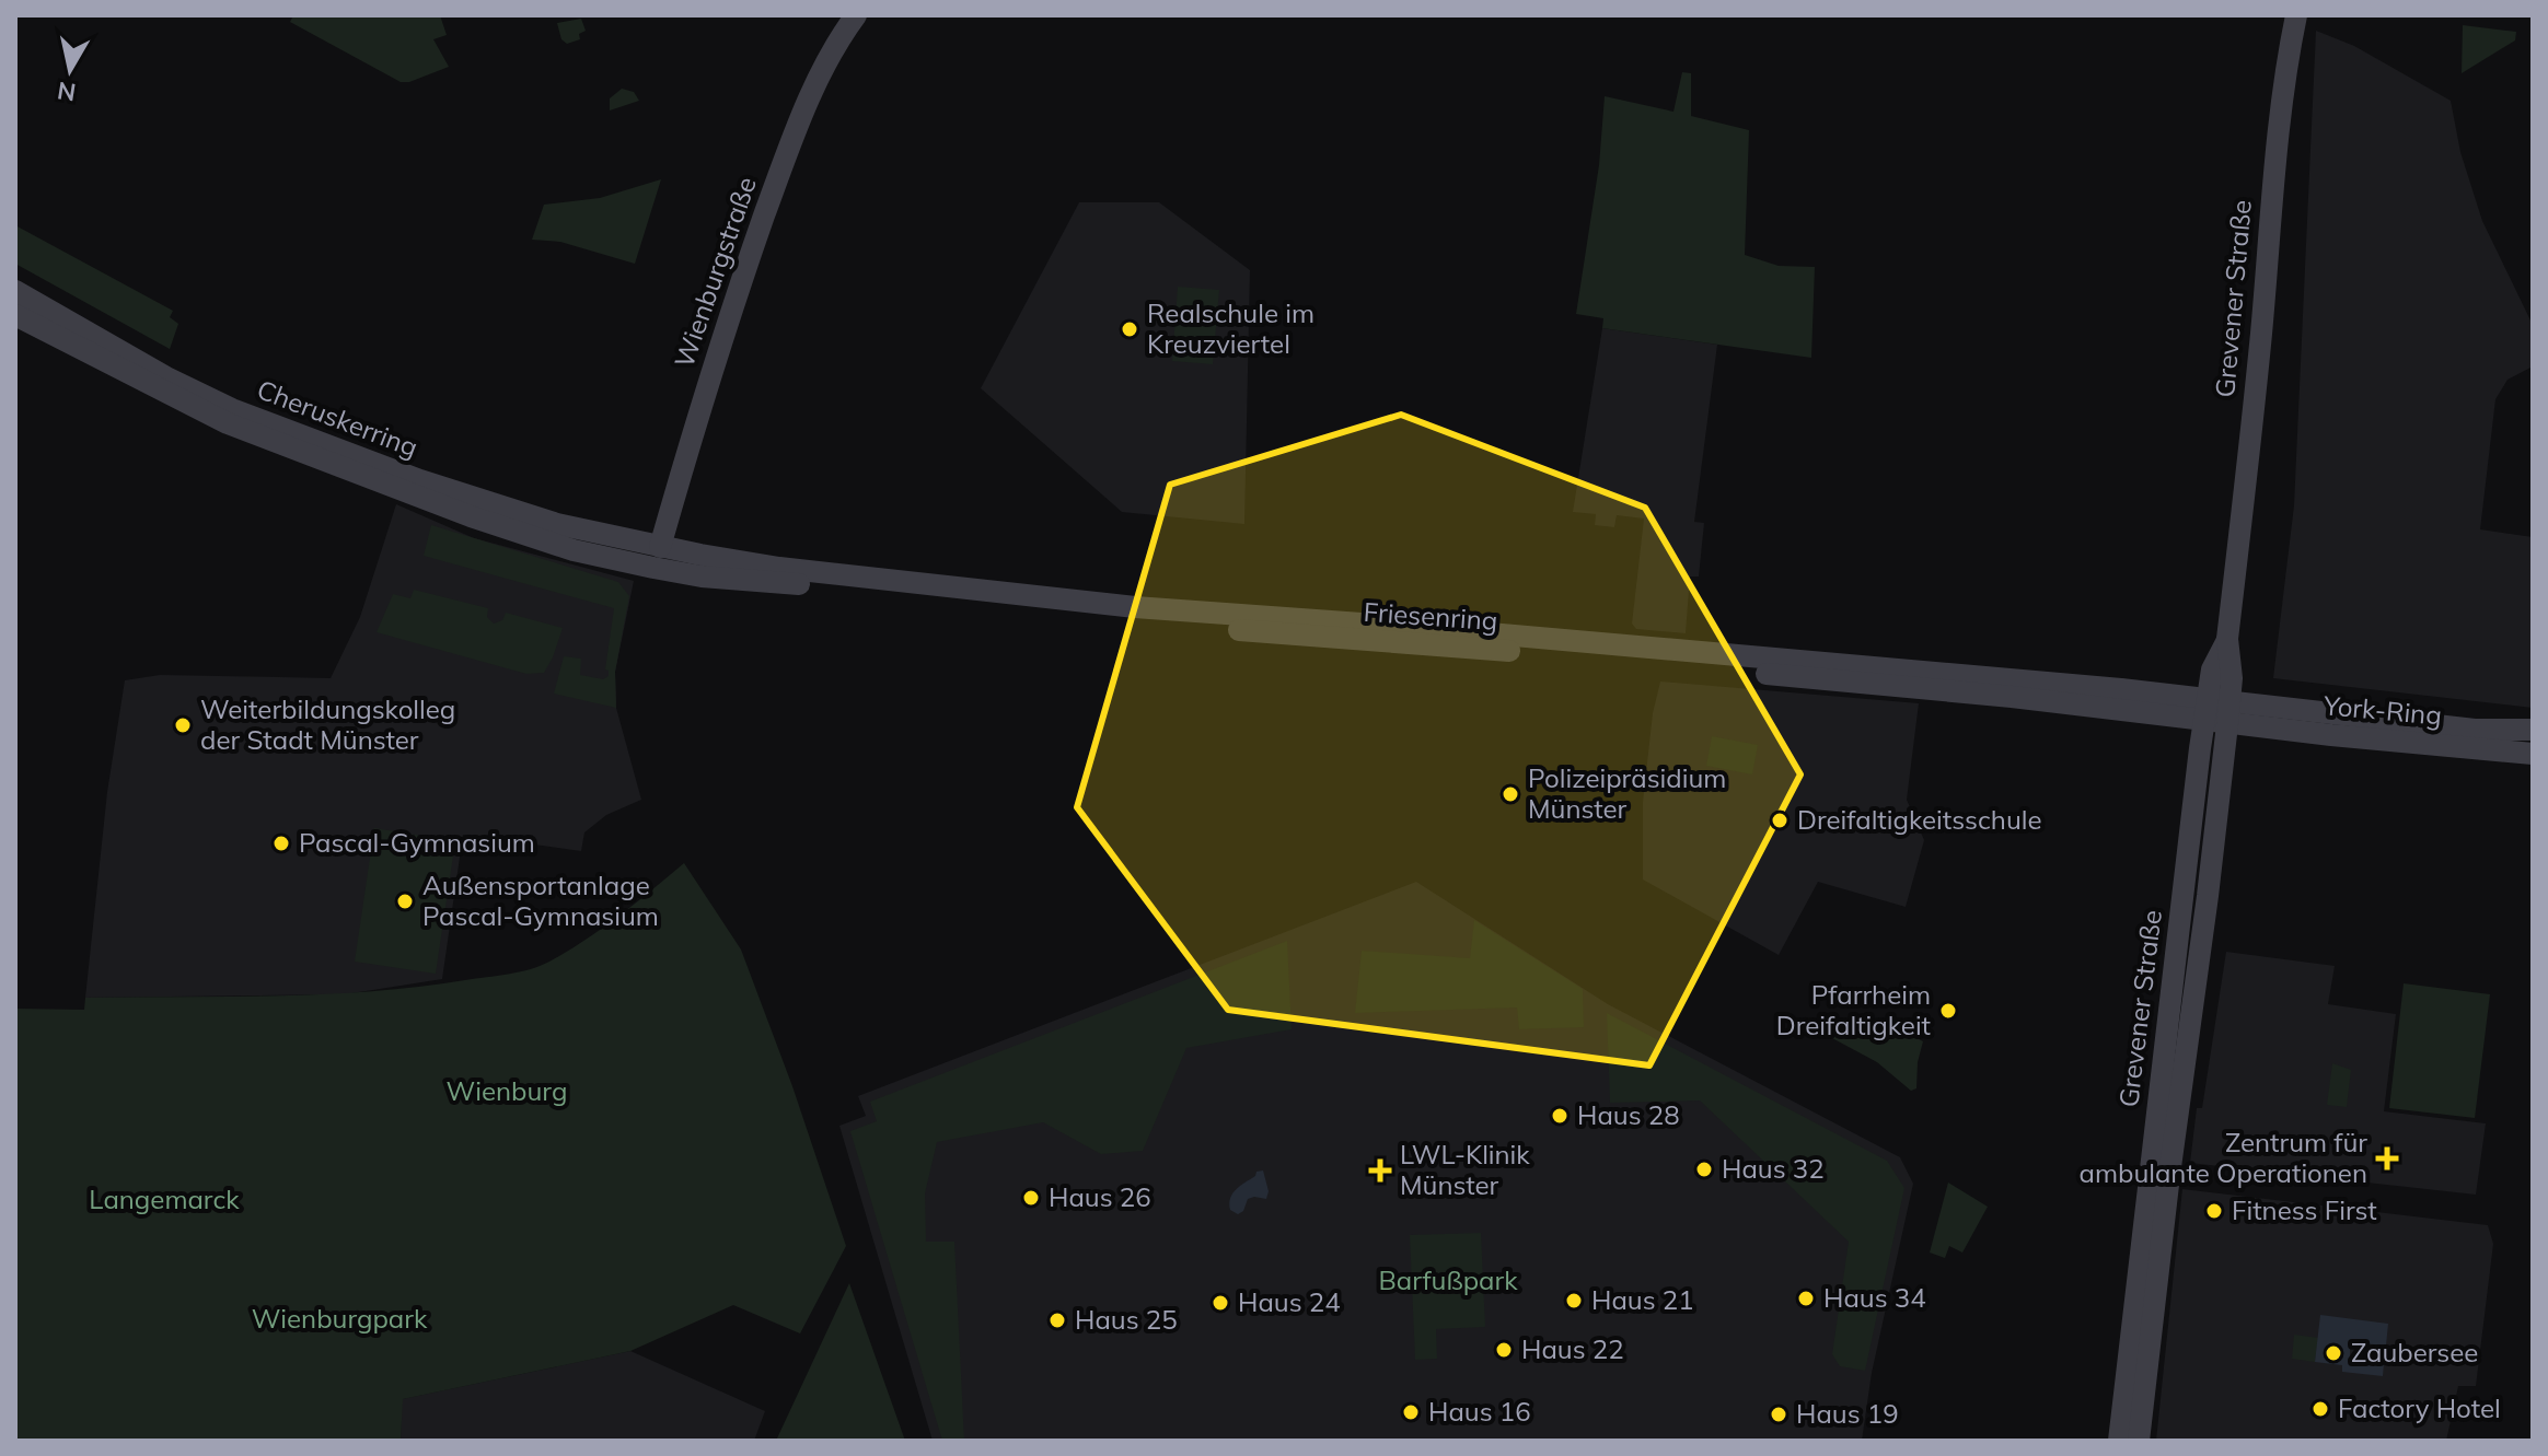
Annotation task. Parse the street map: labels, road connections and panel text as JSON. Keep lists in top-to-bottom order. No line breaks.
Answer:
{"streets":{"main road":["Wienburgstraße","Grevener Straße","Cheruskerring","Friesenring","York-Ring"]},"crossings":[["Wienburgstraße","Cheruskerring"],["Wienburgstraße","Friesenring"],["Grevener Straße","Friesenring"],["Grevener Straße","York-Ring"],["Cheruskerring","Friesenring"],["Friesenring","York-Ring"]],"parks":["Wienburg","Langemarck","Barfußpark","Wienburgpark"],"places":{"other":["Realschule im Kreuzviertel","Weiterbildungskolleg der Stadt Münster","Polizeipräsidium Münster","Dreifaltigkeitsschule","Pascal-Gymnasium","Außensportanlage Pascal-Gymnasium","Pfarrheim Dreifaltigkeit","Haus 28","Haus 32","Haus 26","Fitness First","Haus 34","Haus 21","Haus 24","Haus 25","Haus 22","Zaubersee","Factory Hotel","Haus 16","Haus 19"],"health":["Zentrum für ambulante Operationen","LWL-Klinik Münster"]},"north":"bottom"}
